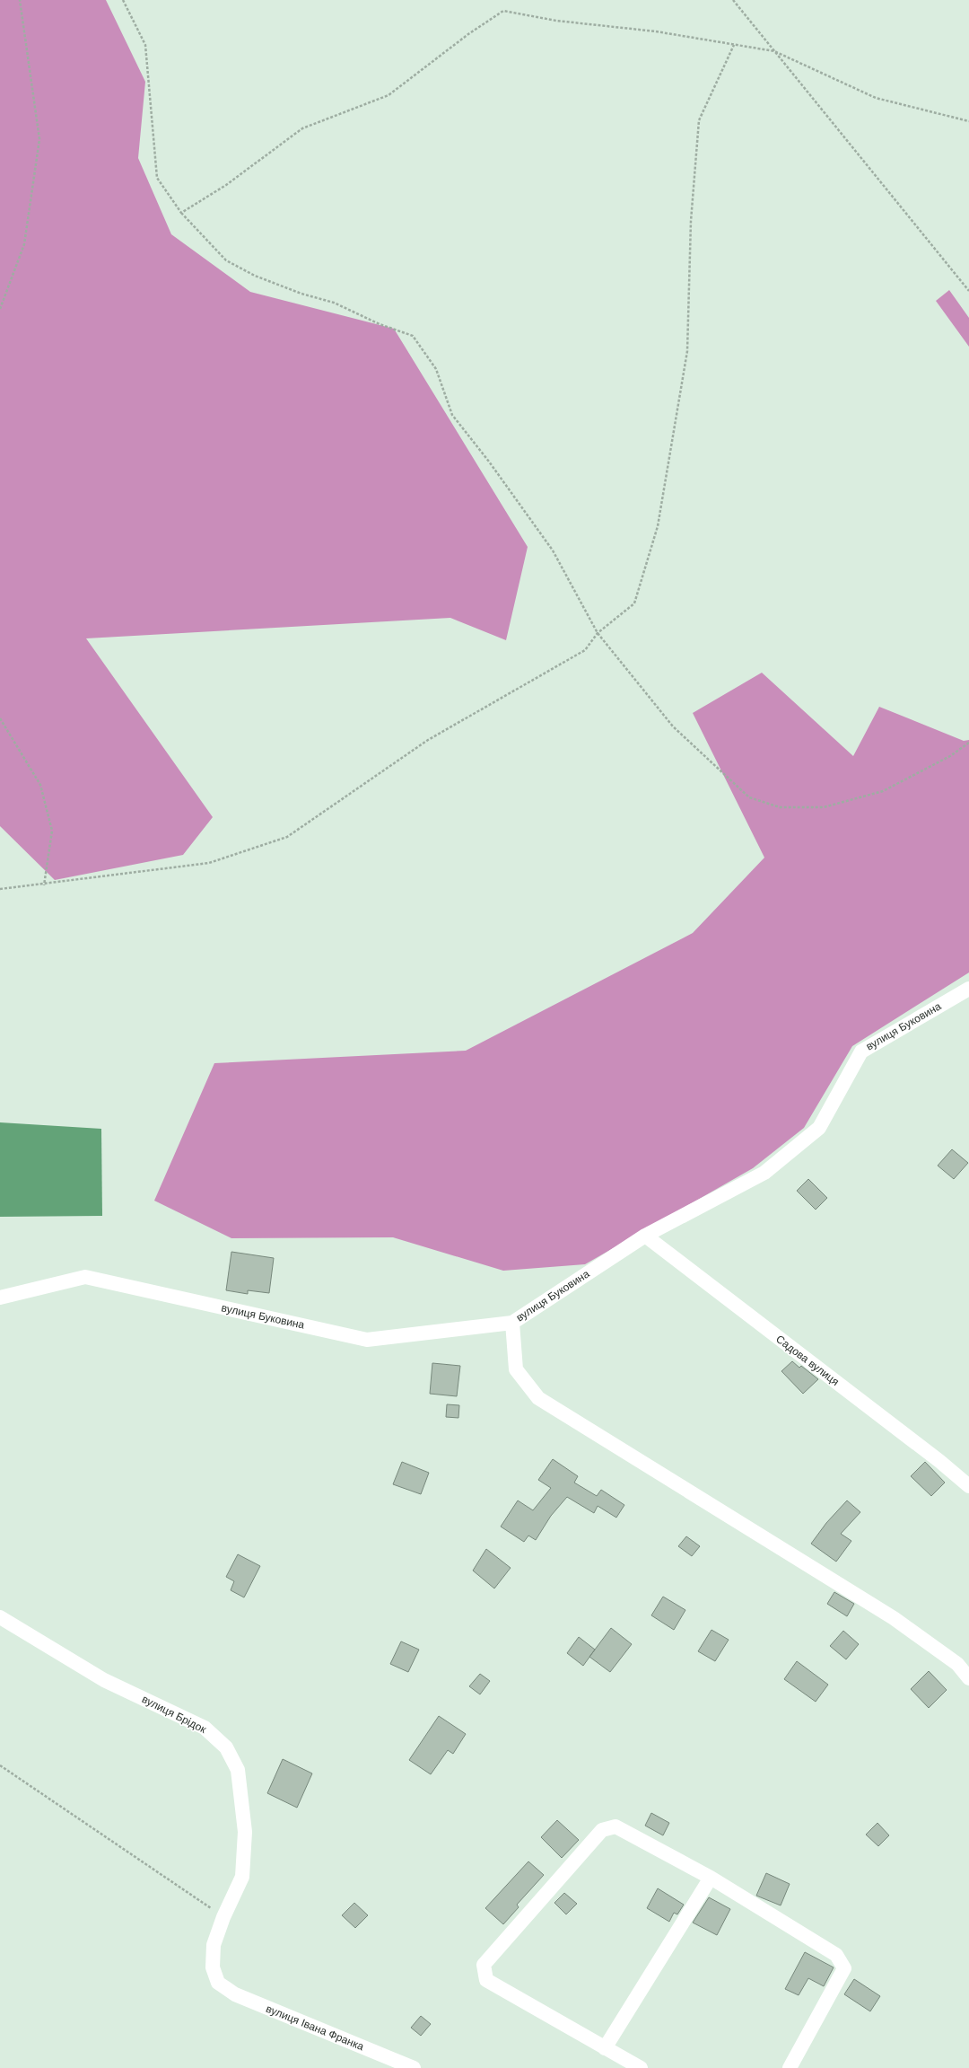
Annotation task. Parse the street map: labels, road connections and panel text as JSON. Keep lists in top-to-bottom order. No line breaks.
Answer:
{"streets":{"street":["вулиця Буковина","Садова вулиця","вулиця Брідок","вулиця Івана Франка"]},"crossings":[["вулиця Буковина","Садова вулиця"],["вулиця Брідок","вулиця Івана Франка"]]}
